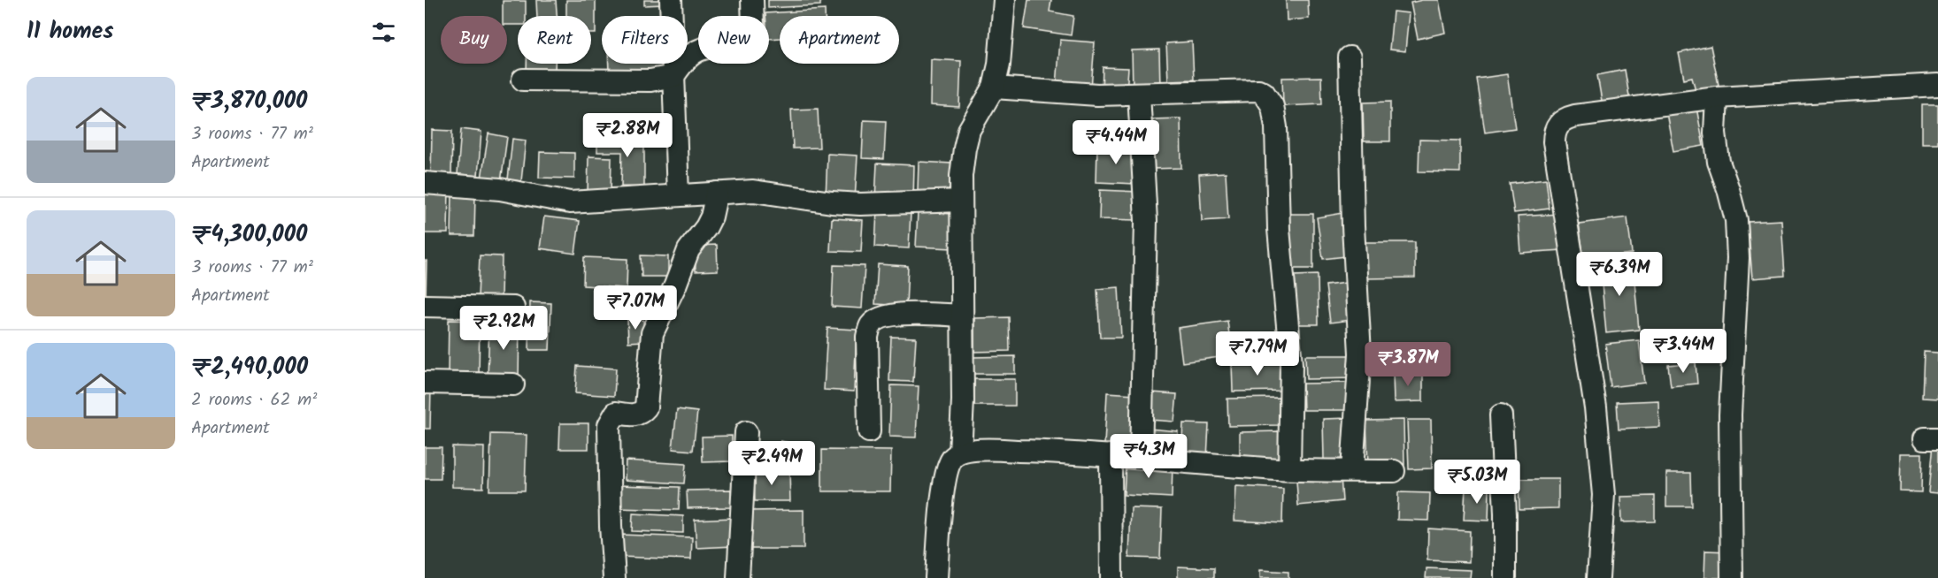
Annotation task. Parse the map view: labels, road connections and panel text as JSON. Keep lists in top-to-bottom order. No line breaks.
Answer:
{"page":{"heading":"11 homes","chip":["Buy","Rent","Filters","New","Apartment"],"list":[{"name":"₹3,870,000","note":"3 rooms · 77 m² · Apartment"},{"name":"₹4,300,000","note":"3 rooms · 77 m² · Apartment"},{"name":"₹2,490,000","note":"2 rooms · 62 m² · Apartment"}],"price":["₹2.88M","₹4.44M","₹6.39M","₹7.07M","₹2.92M","₹3.44M","₹7.79M","₹3.87M","₹4.3M","₹2.49M","₹5.03M"]}}
